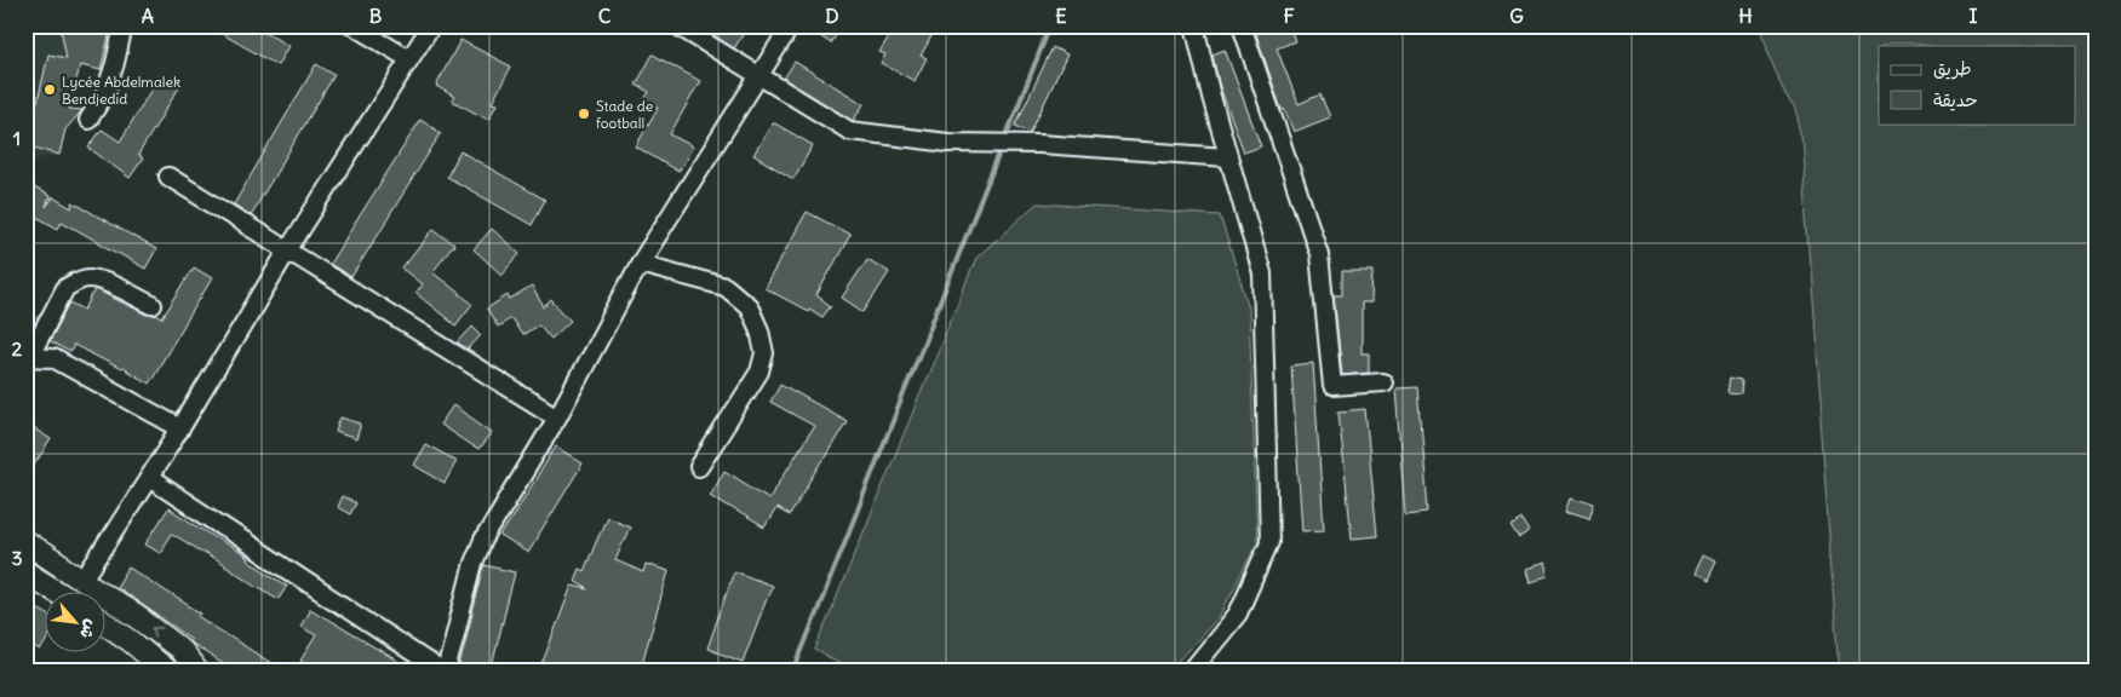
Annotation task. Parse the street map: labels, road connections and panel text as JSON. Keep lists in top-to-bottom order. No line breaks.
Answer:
{"places":["Lycée Abdelmalek Bendjedid","Stade de football"],"legend":["طريق","حديقة"],"north":"bottom right","grid":{"columns":["A","B","C","D","E","F","G","H","I"],"rows":["1","2","3"]}}
